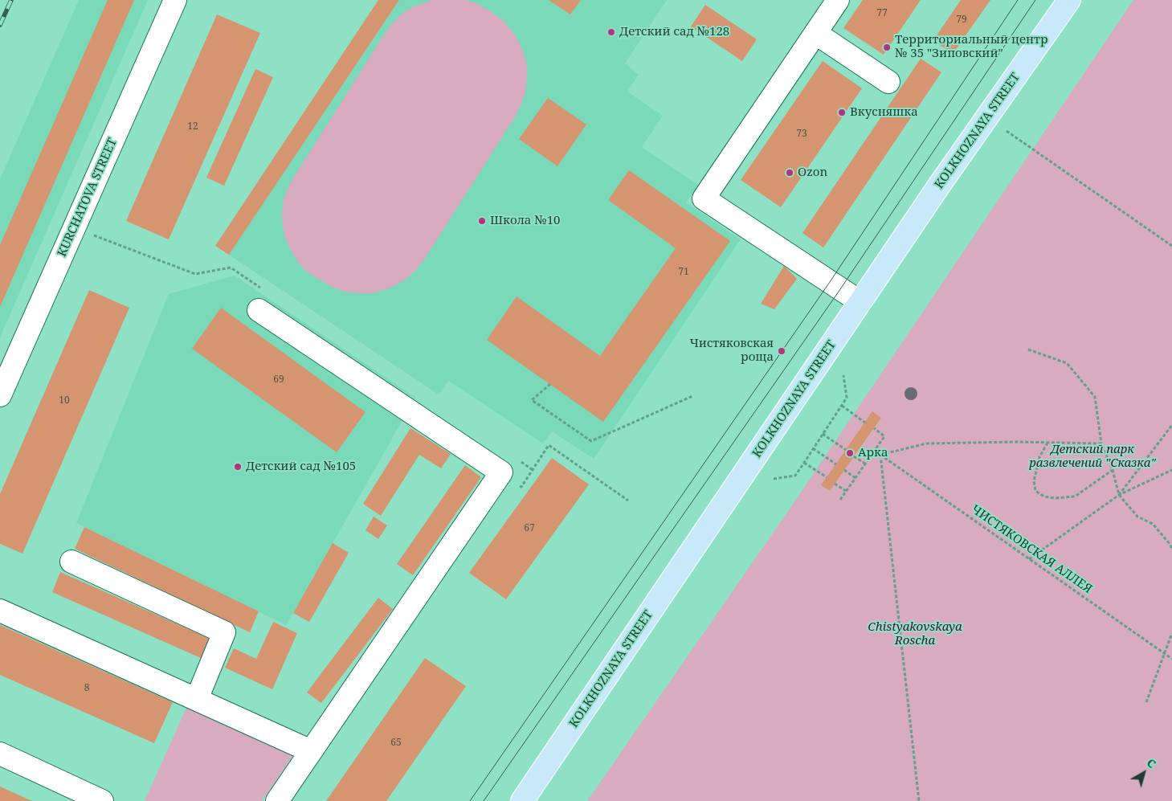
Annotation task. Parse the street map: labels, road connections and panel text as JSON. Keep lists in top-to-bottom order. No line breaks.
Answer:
{"streets":{"main road":["KOLKHOZNAYA STREET"],"street":["KURCHATOVA STREET"],"path":["ЧИСТЯКОВСКАЯ АЛЛЕЯ"]},"parks":["Детский парк развлечений \"Сказка\"","Chistyakovskaya Roscha"],"places":["Детский сад №128","Территориальный центр № 35 \"Зиповский\"","Вкусняшка","Ozon","Школа №10","Чистяковская роща","Арка","Детский сад №105"],"house_numbers":["77","79","12","73","71","69","10","67","8","65"],"north":"top right"}
